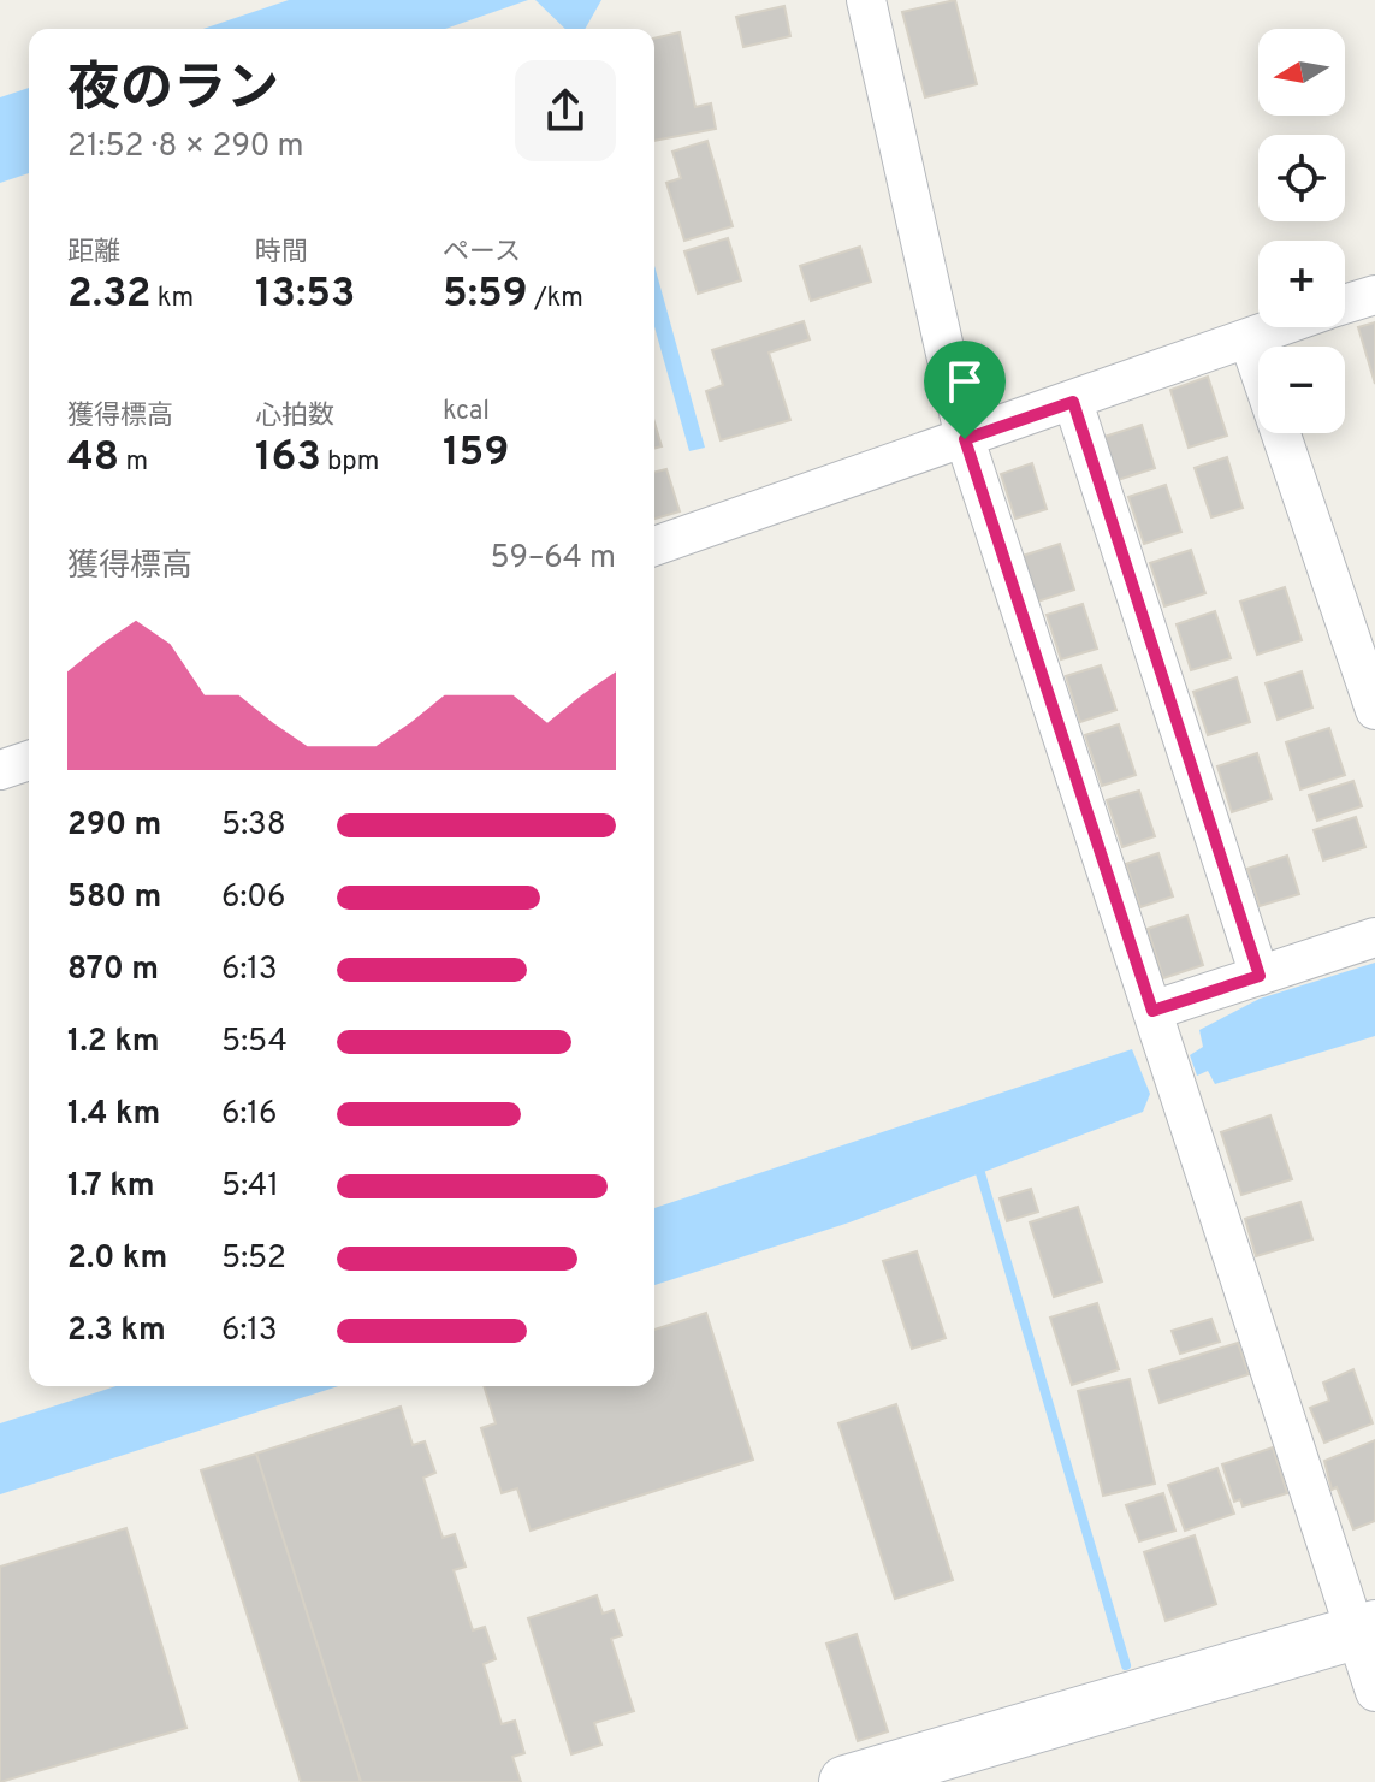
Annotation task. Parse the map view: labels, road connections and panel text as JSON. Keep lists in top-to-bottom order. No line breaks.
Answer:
{"north":"left","page":{"map_buttons":["+","−"],"heading":["夜のラン","21:52 · 8 × 290 m"],"stats":[["距離","2.32 km"],["時間","13:53"],["ペース","5:59 /km"],["獲得標高","48 m"],["心拍数","163 bpm"],["kcal","159"]],"chart":["獲得標高","59–64 m"],"list":[{"name":"290 m","note":"5:38"},{"name":"580 m","note":"6:06"},{"name":"870 m","note":"6:13"},{"name":"1.2 km","note":"5:54"},{"name":"1.4 km","note":"6:16"},{"name":"1.7 km","note":"5:41"},{"name":"2.0 km","note":"5:52"},{"name":"2.3 km","note":"6:13"}]}}
